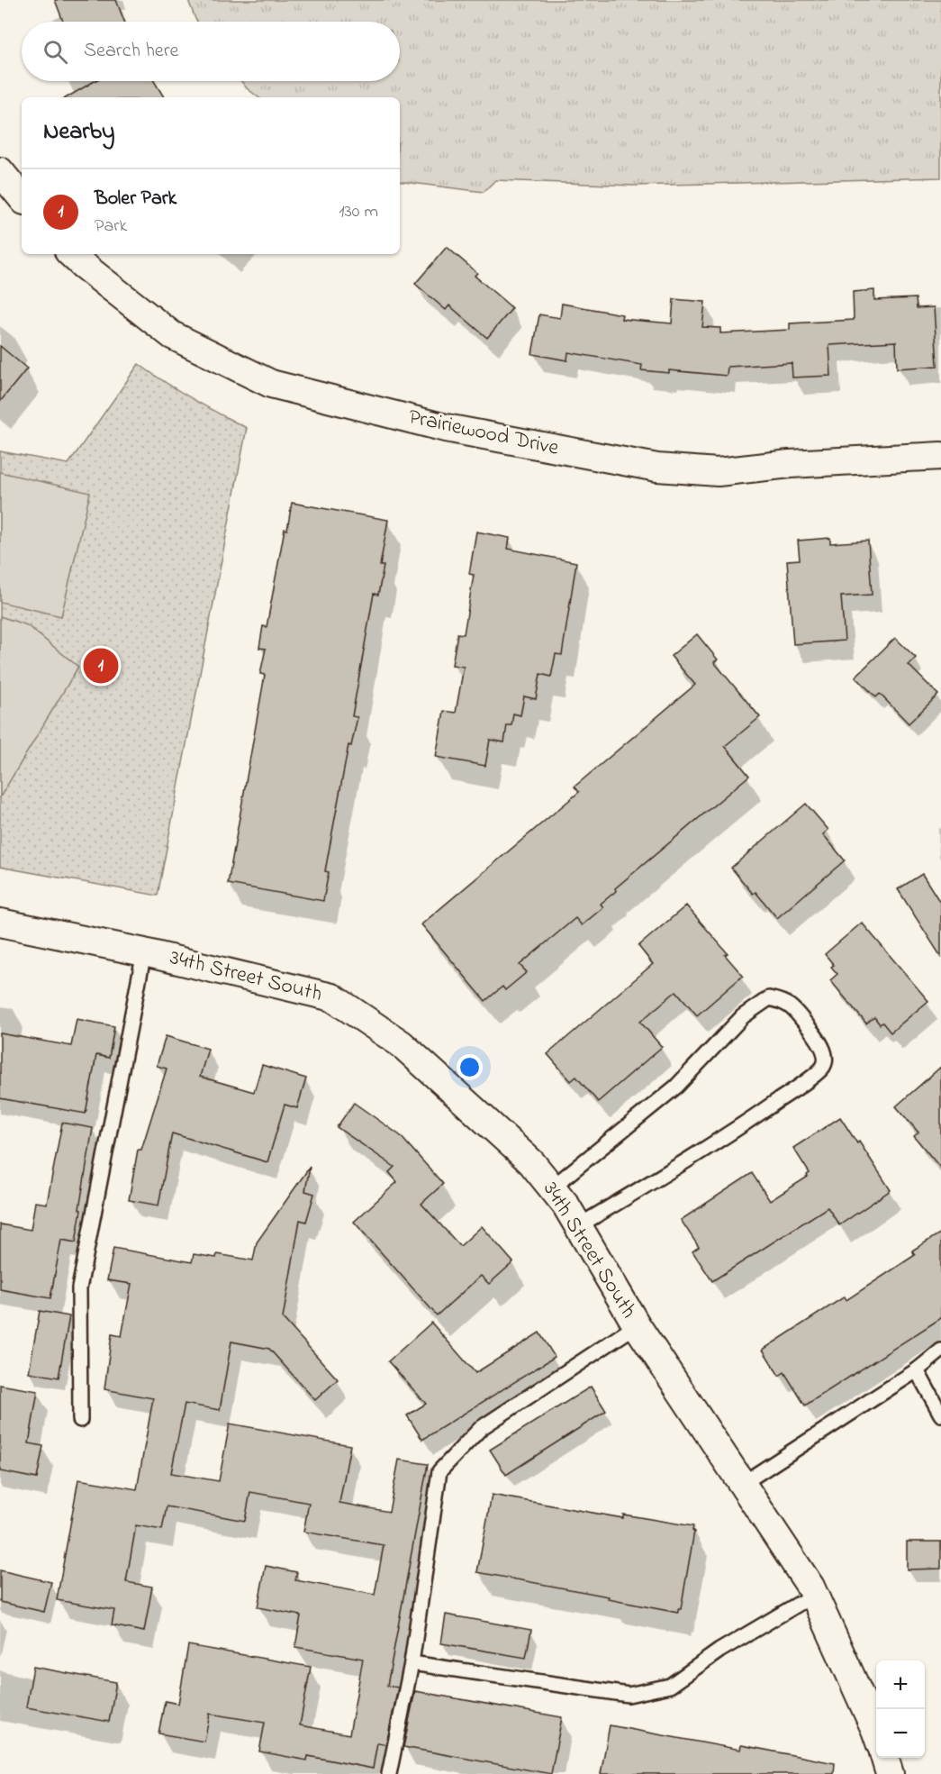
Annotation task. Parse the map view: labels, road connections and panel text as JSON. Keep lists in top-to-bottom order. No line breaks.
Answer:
{"streets":{"street":["Prairiewood Drive","34th Street South"]},"page":{"search":"Search here","heading":"Nearby","list":[{"mark":"1","name":"Boler Park","note":"Park","value":"130 m"}],"pins":"1","map_buttons":["+","−"]}}
